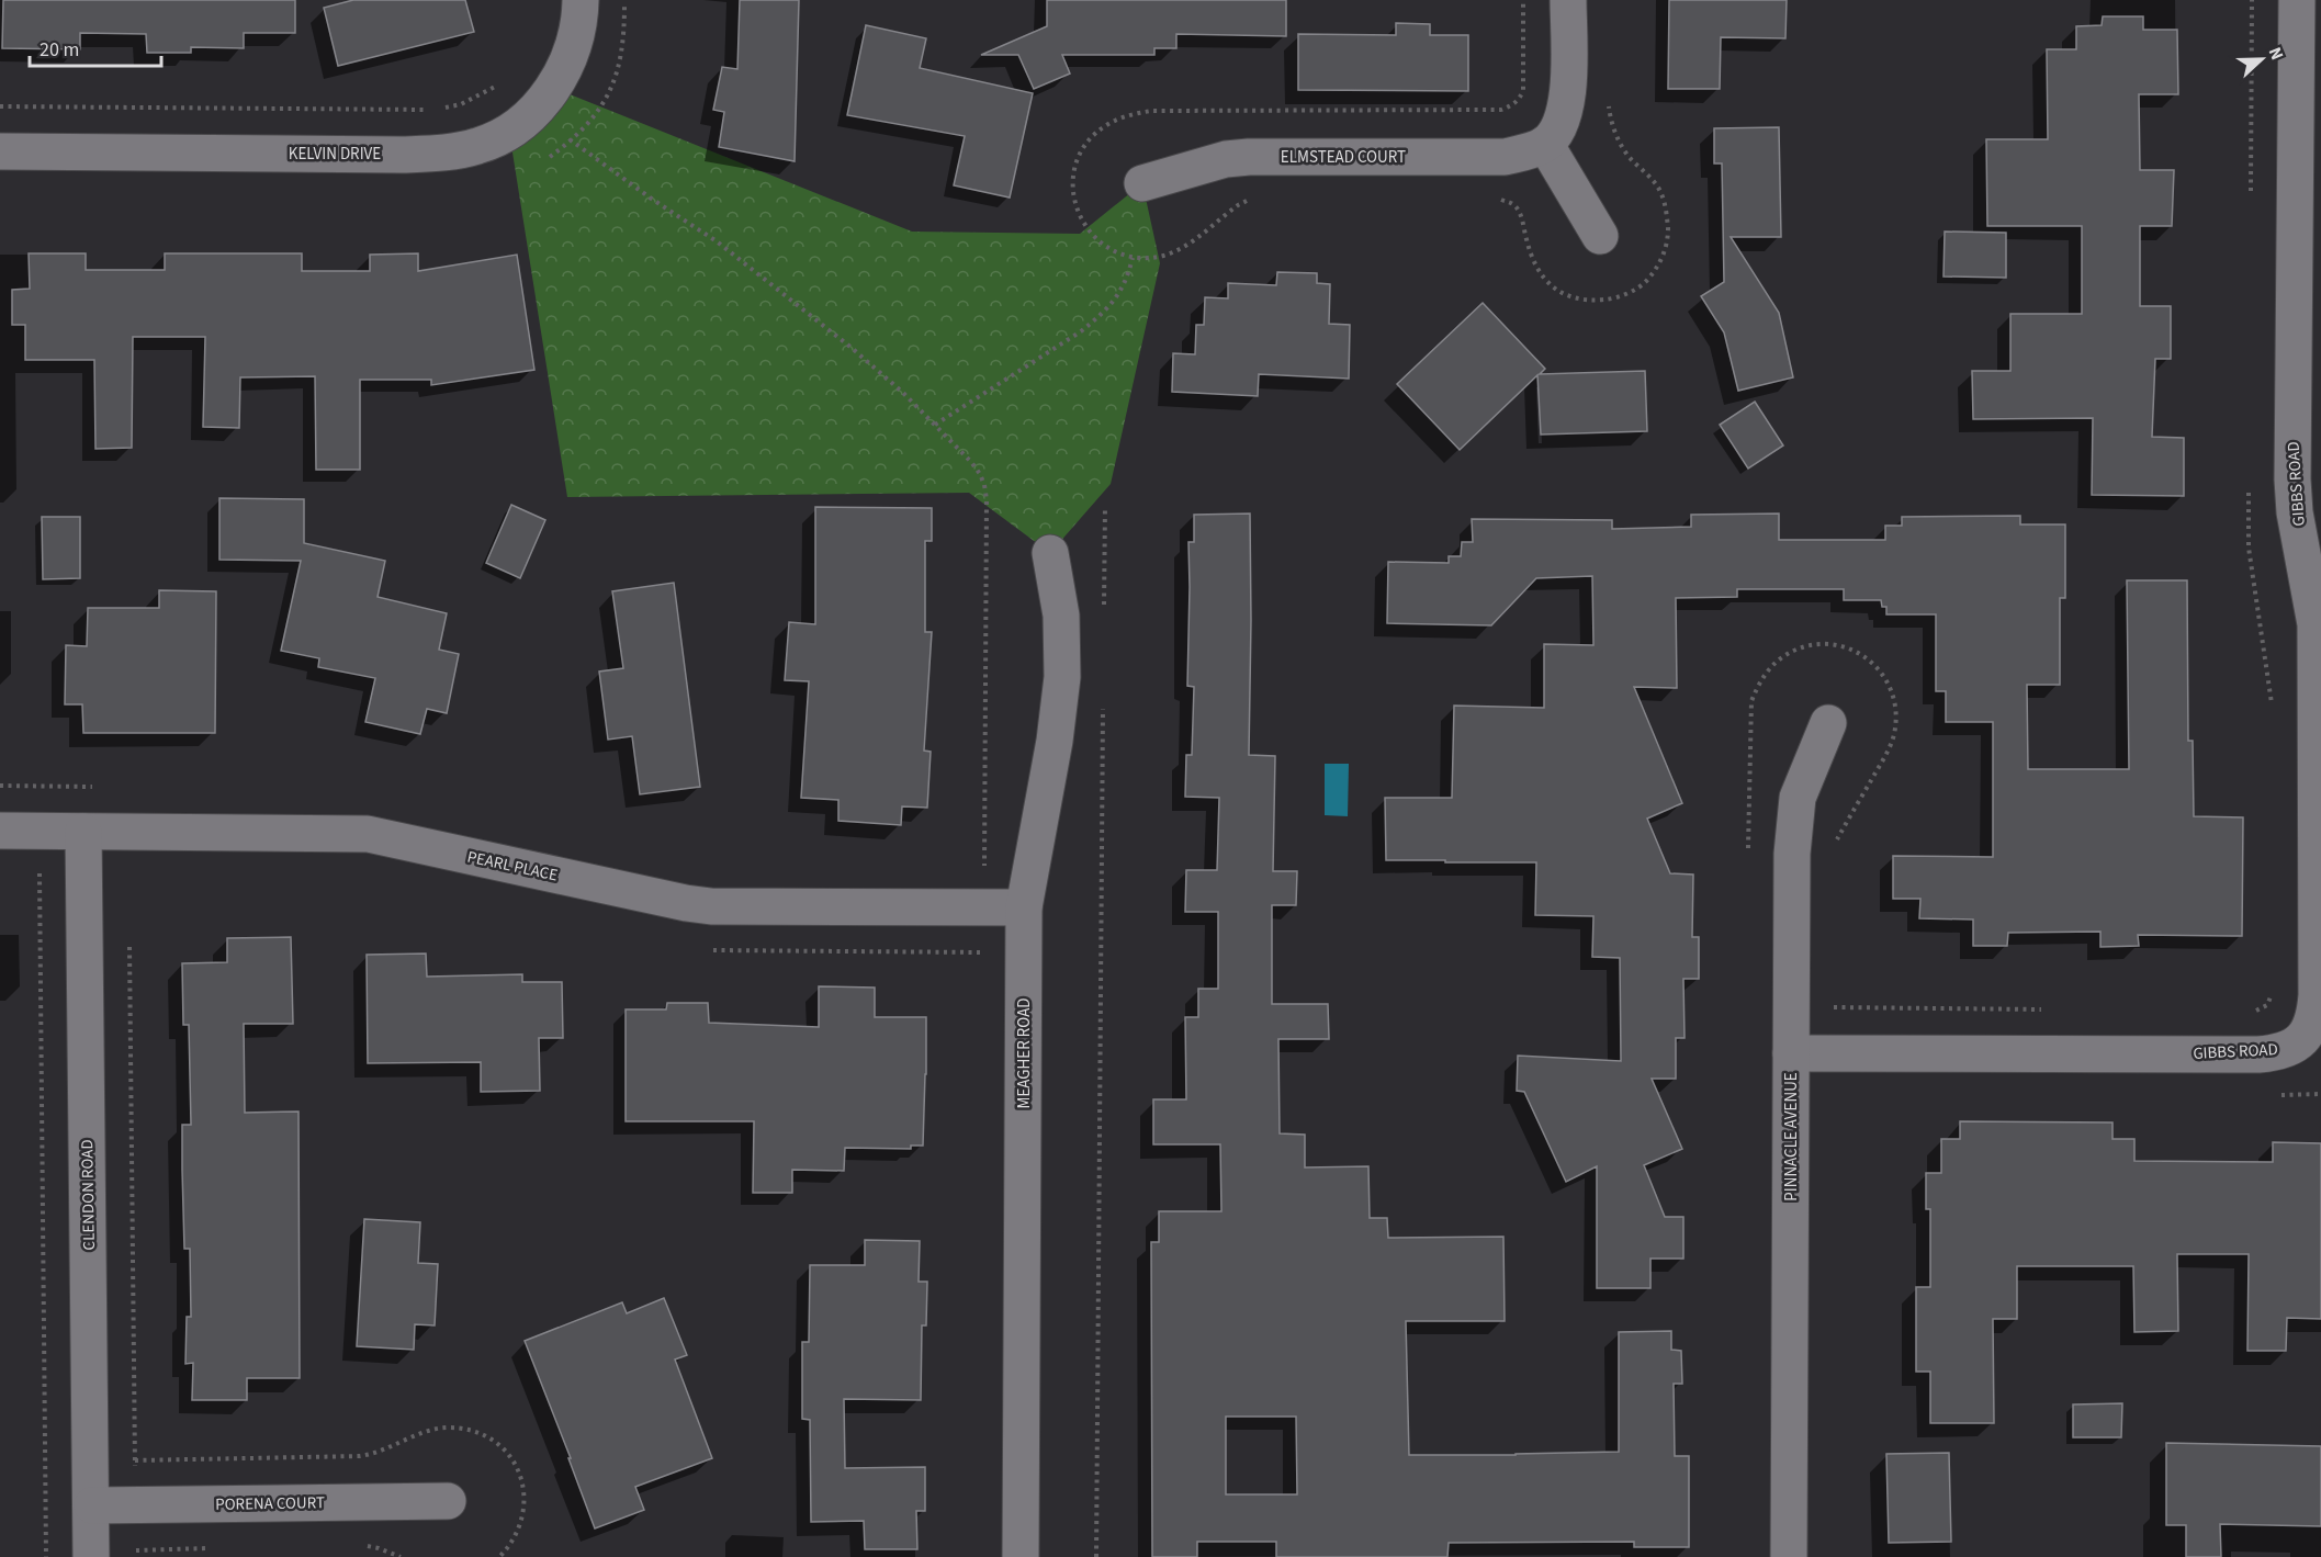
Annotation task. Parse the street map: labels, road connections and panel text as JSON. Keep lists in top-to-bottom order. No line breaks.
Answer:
{"streets":{"street":["KELVIN DRIVE","ELMSTEAD COURT","GIBBS ROAD","PEARL PLACE","MEAGHER ROAD","PINNACLE AVENUE","CLENDON ROAD","PORENA COURT"]},"crossings":[["GIBBS ROAD","PINNACLE AVENUE"],["PEARL PLACE","MEAGHER ROAD"],["PEARL PLACE","CLENDON ROAD"],["CLENDON ROAD","PORENA COURT"]],"scale_bar":"20 m","north":"right"}
